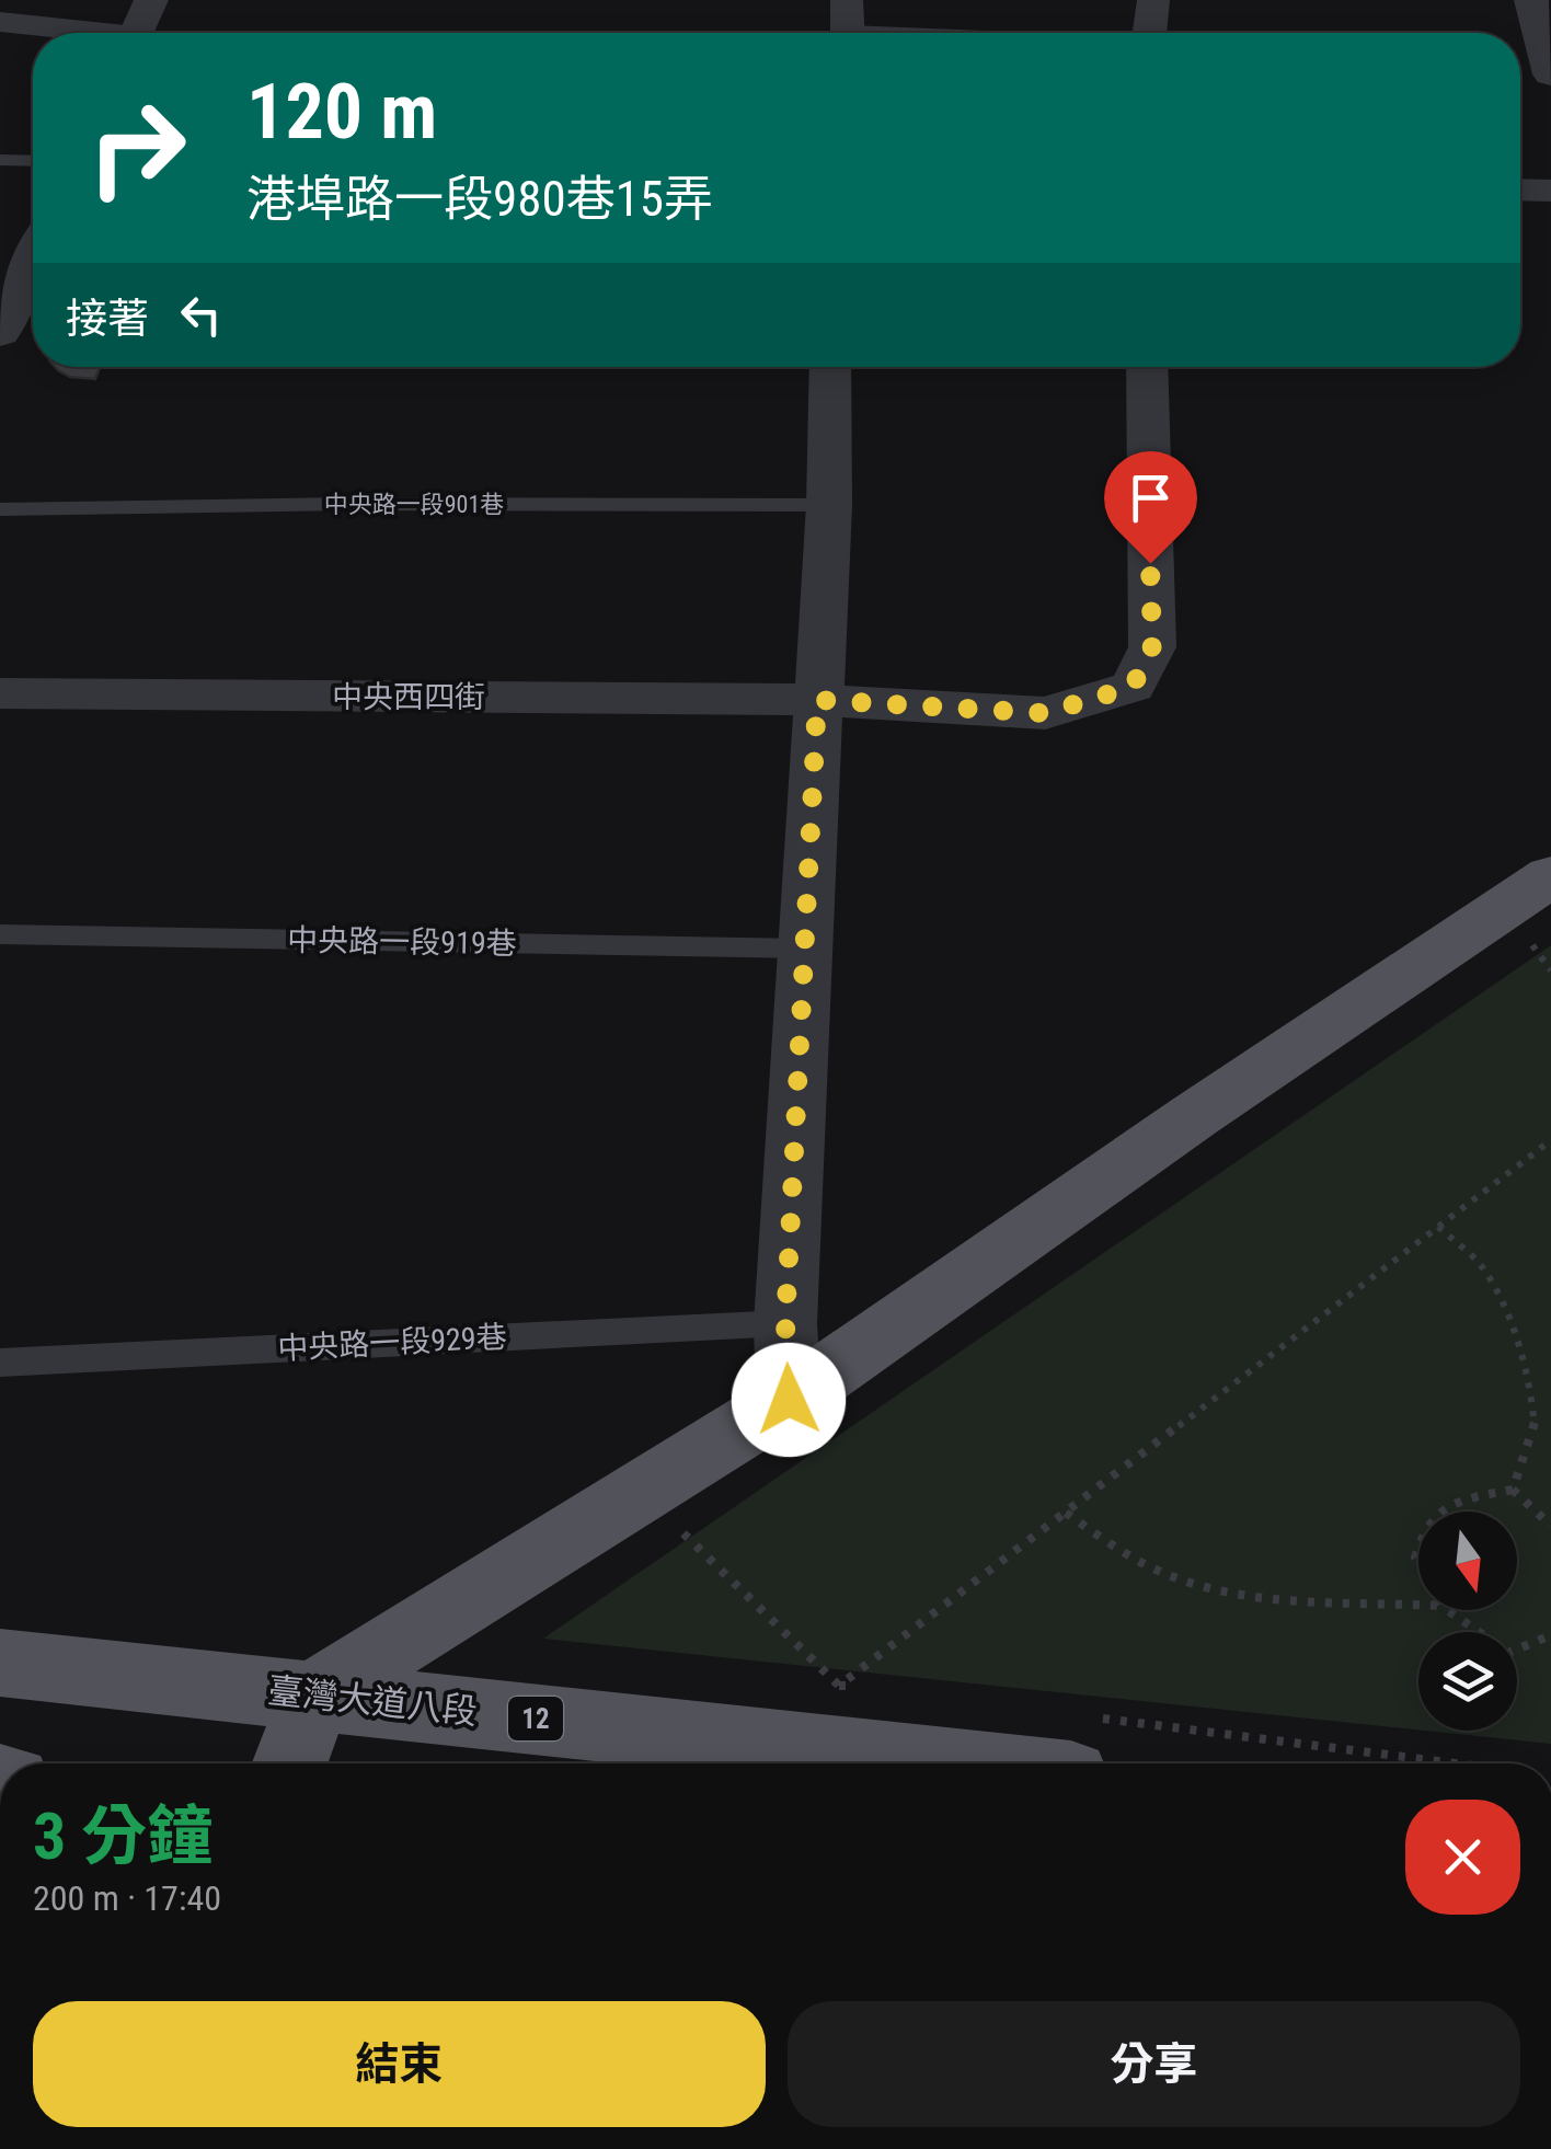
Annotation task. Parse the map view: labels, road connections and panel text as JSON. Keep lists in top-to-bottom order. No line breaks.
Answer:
{"streets":{"main road":["臺灣大道八段","12"],"street":["中央西四街"],"lane":["中央路一段901巷","中央路一段919巷","中央路一段929巷"]},"north":"bottom","page":{"turn":["120 m","港埠路一段980巷15弄"],"then":"接著","heading":["3 分鐘","200 m · 17:40"],"buttons":["結束","分享"]}}
